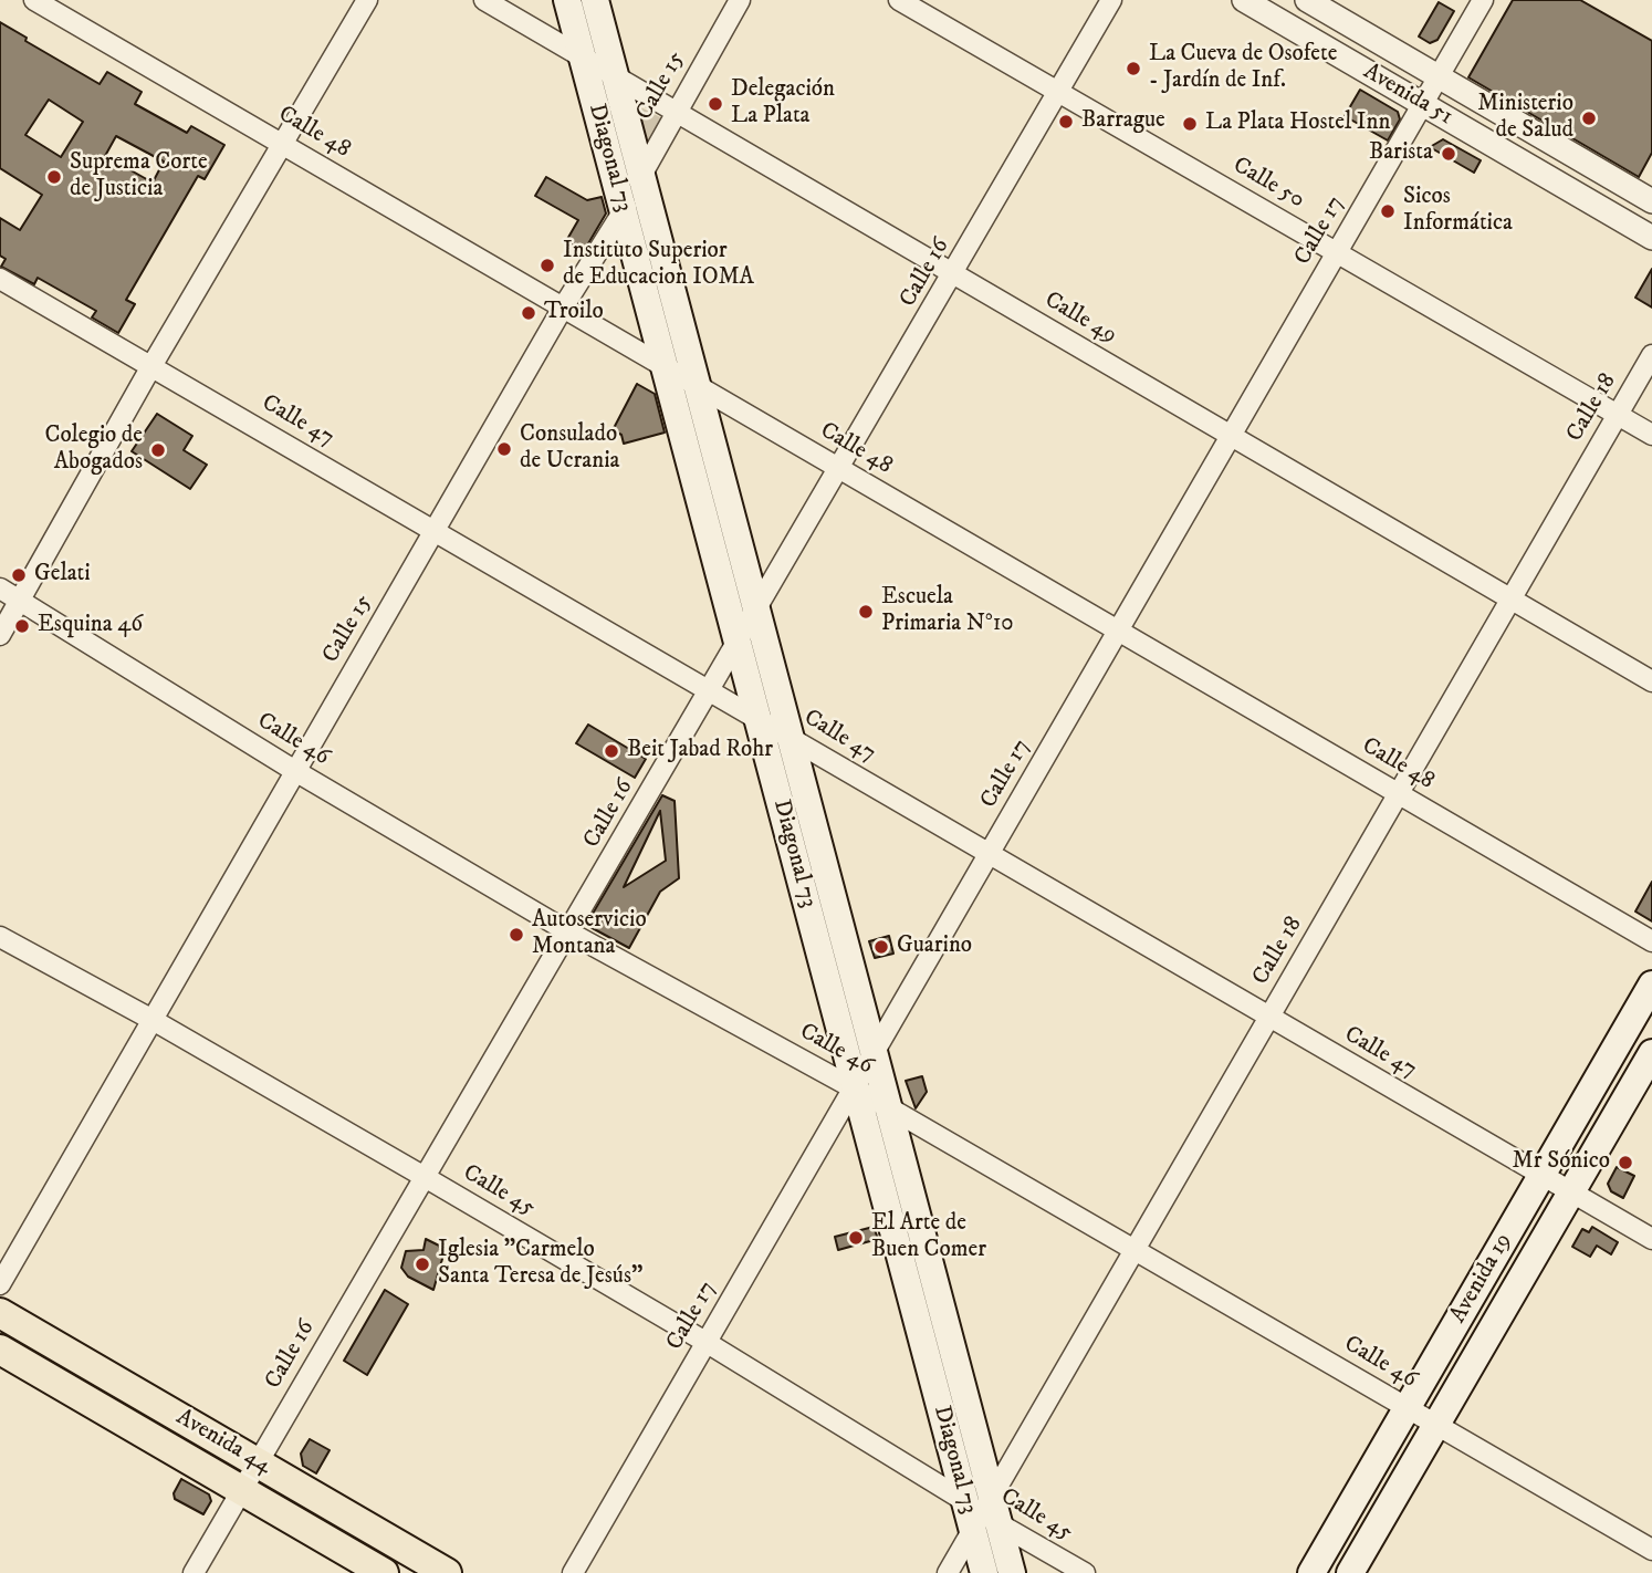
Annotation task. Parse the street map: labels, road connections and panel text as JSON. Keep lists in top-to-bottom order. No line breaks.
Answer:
{"streets":{"main road":["Diagonal 73","Avenida 19","Avenida 44"],"street":["Calle 15","Avenida 51","Calle 48","Calle 50","Calle 17","Calle 16","Calle 49","Calle 18","Calle 47","Calle 46","Calle 45"]},"crossings":[["Calle 15","Calle 48"],["Calle 15","Diagonal 73"],["Calle 15","Calle 49"],["Calle 15","Calle 47"],["Calle 15","Calle 46"],["Calle 15","Calle 45"],["Avenida 51","Calle 17"],["Calle 48","Diagonal 73"],["Calle 48","Calle 17"],["Calle 48","Calle 16"],["Calle 48","Calle 18"],["Diagonal 73","Calle 17"],["Diagonal 73","Calle 16"],["Diagonal 73","Calle 49"],["Diagonal 73","Calle 18"],["Diagonal 73","Calle 47"],["Diagonal 73","Calle 46"],["Diagonal 73","Calle 45"],["Calle 50","Calle 17"],["Calle 50","Calle 16"],["Calle 50","Calle 18"],["Calle 17","Calle 49"],["Calle 17","Calle 47"],["Calle 17","Calle 46"],["Calle 17","Calle 45"],["Calle 16","Calle 49"],["Calle 16","Calle 47"],["Calle 16","Calle 46"],["Calle 16","Calle 45"],["Calle 16","Avenida 44"],["Calle 49","Calle 18"],["Calle 18","Calle 47"],["Calle 18","Calle 46"],["Calle 18","Calle 45"],["Calle 47","Avenida 19"],["Calle 46","Avenida 19"]],"places":["La Cueva de Osofete - Jardín de Inf.","Delegación La Plata","Ministerio de Salud","Barrague","La Plata Hostel Inn","Barista","Suprema Corte de Justicia","Sicos Informática","Instituto Superior de Educacion IOMA","Troilo","Consulado de Ucrania","Colegio de Abogados","Gelati","Escuela Primaria N°10","Esquina 46","Beit Jabad Rohr","Autoservicio Montana","Guarino","Mr Sónico","El Arte de Buen Comer","Iglesia \"Carmelo Santa Teresa de Jesús\""]}
